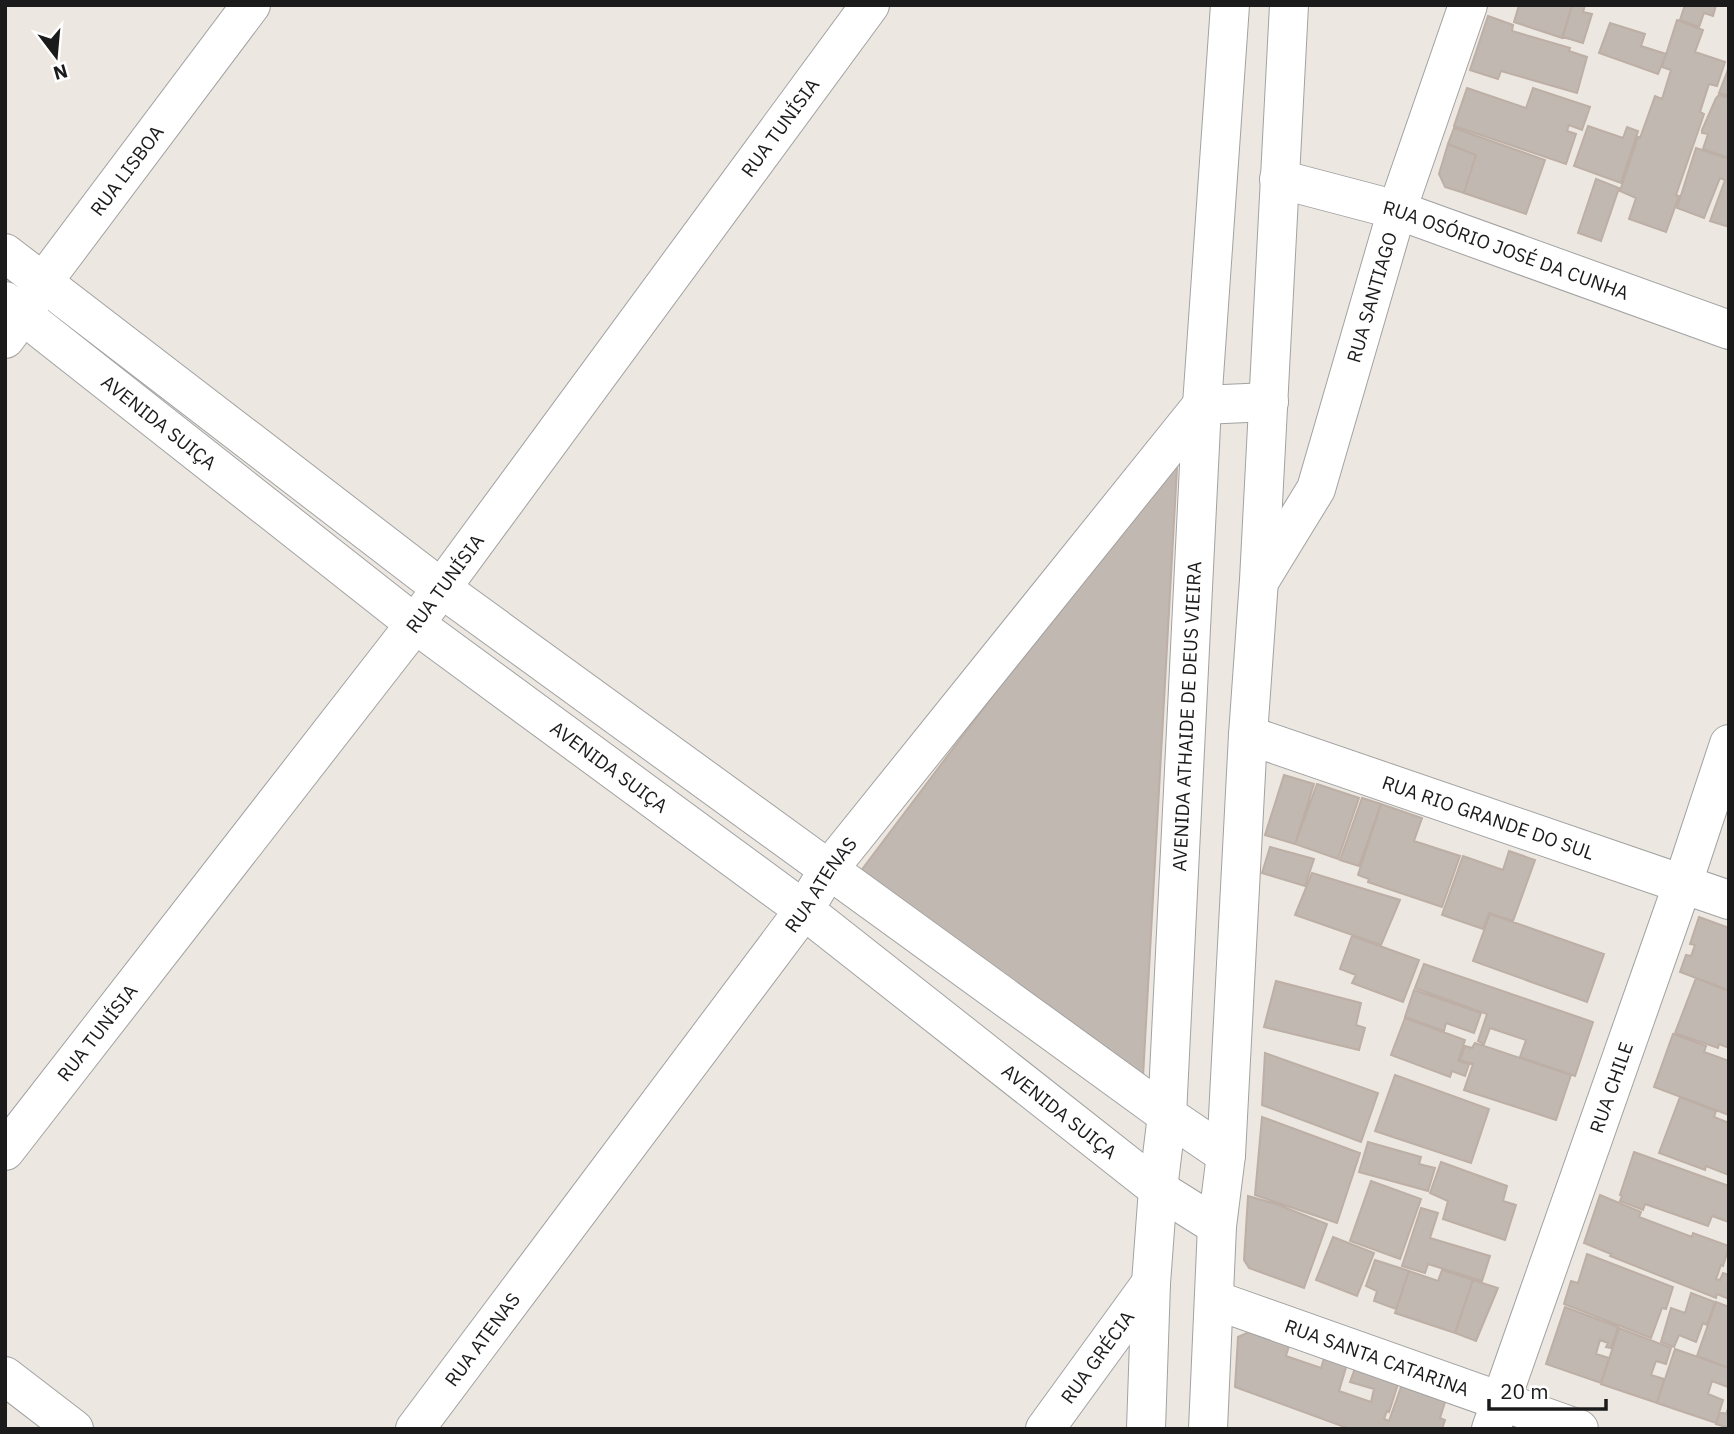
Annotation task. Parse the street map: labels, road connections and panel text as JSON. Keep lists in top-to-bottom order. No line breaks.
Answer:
{"streets":{"street":["RUA TUNÍSIA","RUA LISBOA","RUA OSÓRIO JOSÉ DA CUNHA","RUA SANTIAGO","AVENIDA SUIÇA","AVENIDA ATHAIDE DE DEUS VIEIRA","RUA RIO GRANDE DO SUL","RUA ATENAS","RUA CHILE","RUA GRÉCIA","RUA SANTA CATARINA"]},"crossings":[["RUA TUNÍSIA","AVENIDA SUIÇA"],["RUA LISBOA","AVENIDA SUIÇA"],["RUA OSÓRIO JOSÉ DA CUNHA","RUA SANTIAGO"],["AVENIDA SUIÇA","AVENIDA ATHAIDE DE DEUS VIEIRA"],["AVENIDA SUIÇA","RUA ATENAS"],["AVENIDA ATHAIDE DE DEUS VIEIRA","RUA ATENAS"],["AVENIDA ATHAIDE DE DEUS VIEIRA","RUA GRÉCIA"],["RUA RIO GRANDE DO SUL","RUA CHILE"],["RUA CHILE","RUA SANTA CATARINA"]],"scale_bar":"20 m","north":"bottom"}
